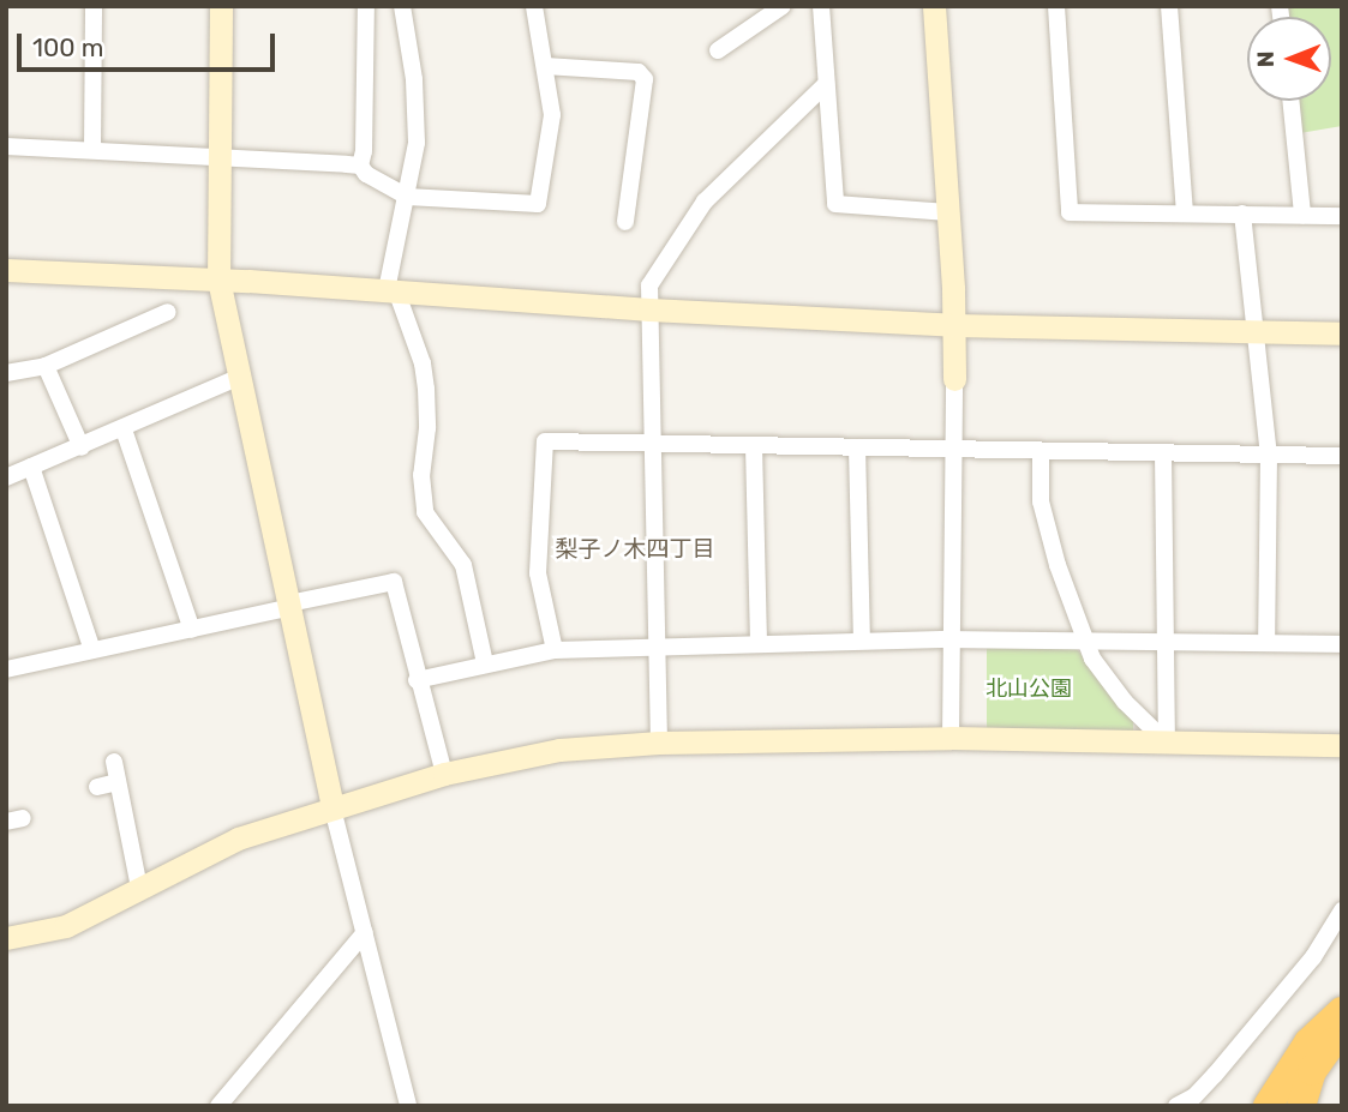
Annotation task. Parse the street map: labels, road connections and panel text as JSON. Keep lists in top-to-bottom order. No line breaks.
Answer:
{"districts":["梨子ノ木四丁目"],"parks":["北山公園"],"scale_bar":"100 m","north":"left"}
